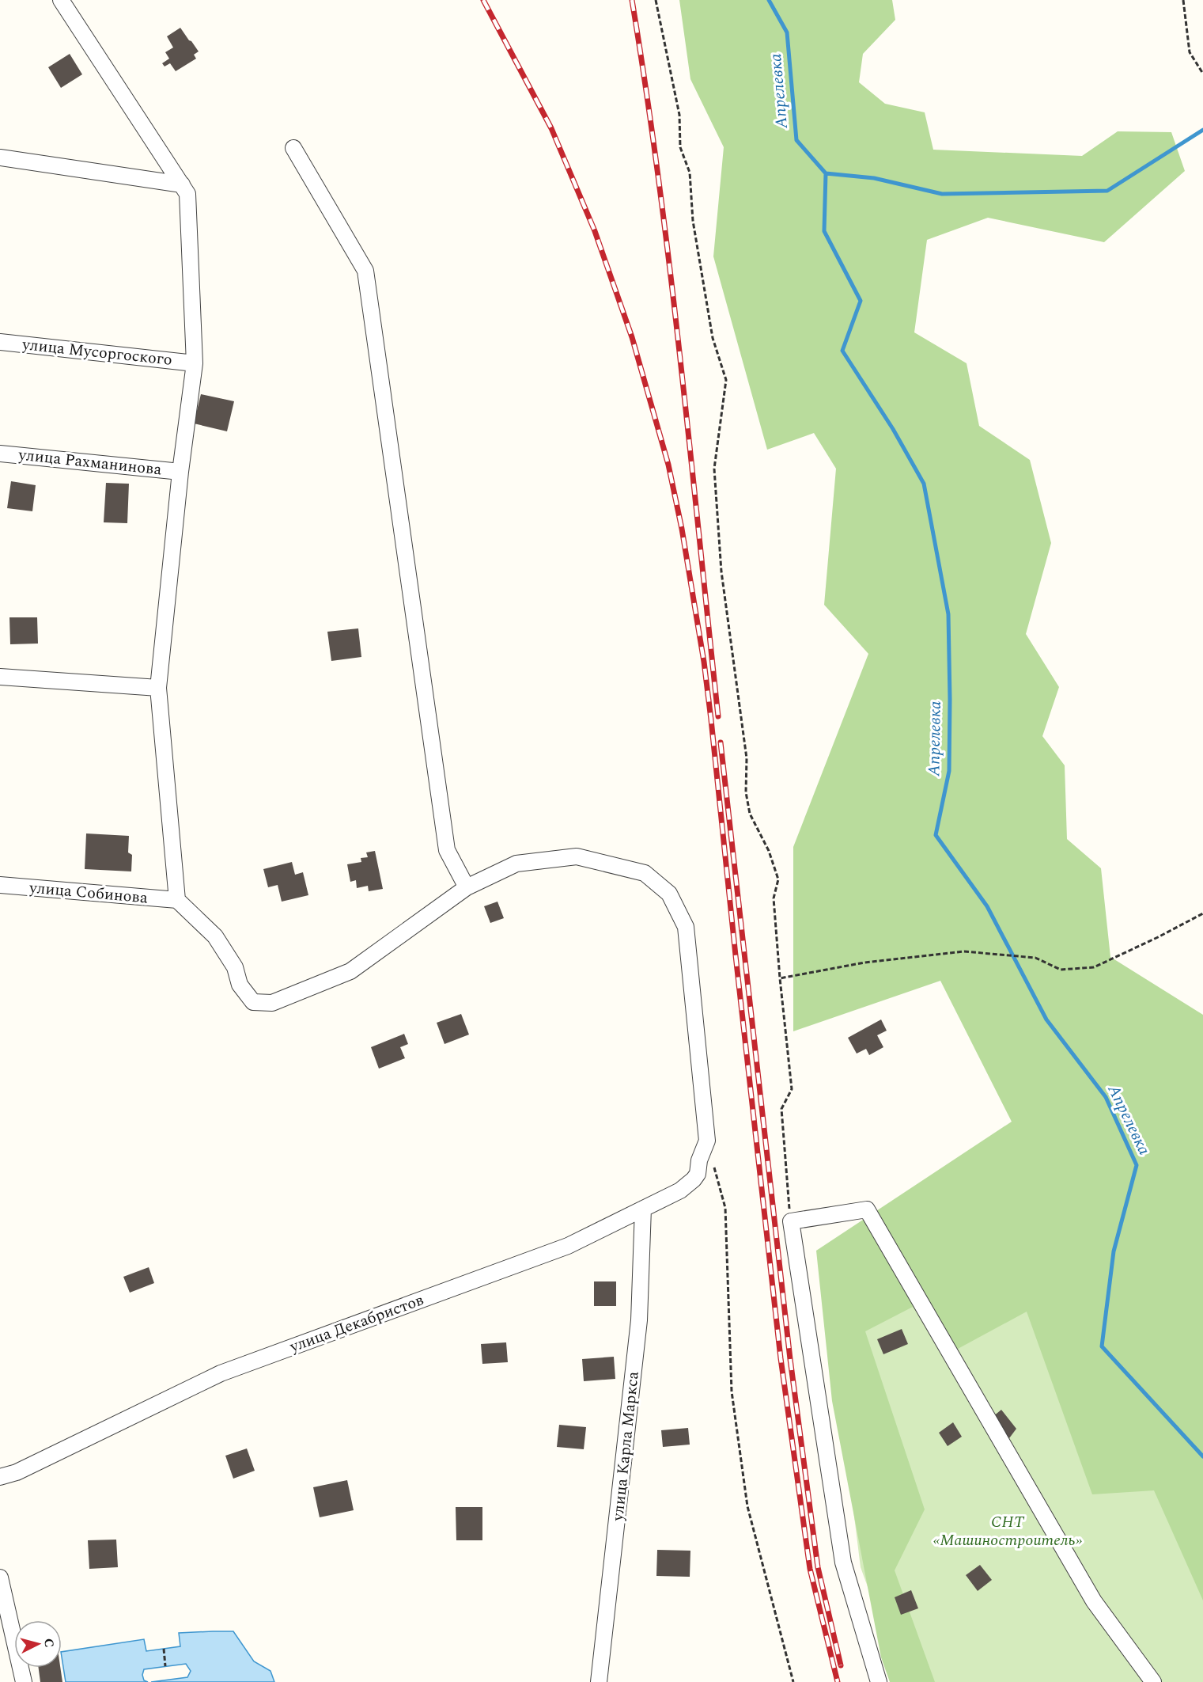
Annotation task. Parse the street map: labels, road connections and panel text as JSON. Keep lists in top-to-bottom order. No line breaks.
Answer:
{"streets":{"street":["улица Мусоргоского","улица Рахманинова","улица Собинова","улица Декабристов","улица Карла Маркса"]},"crossings":[["улица Собинова","улица Декабристов"],["улица Декабристов","улица Карла Маркса"]],"water":["Апрелевка"],"parks":["СНТ «Машиностроитель»"],"north":"right"}
